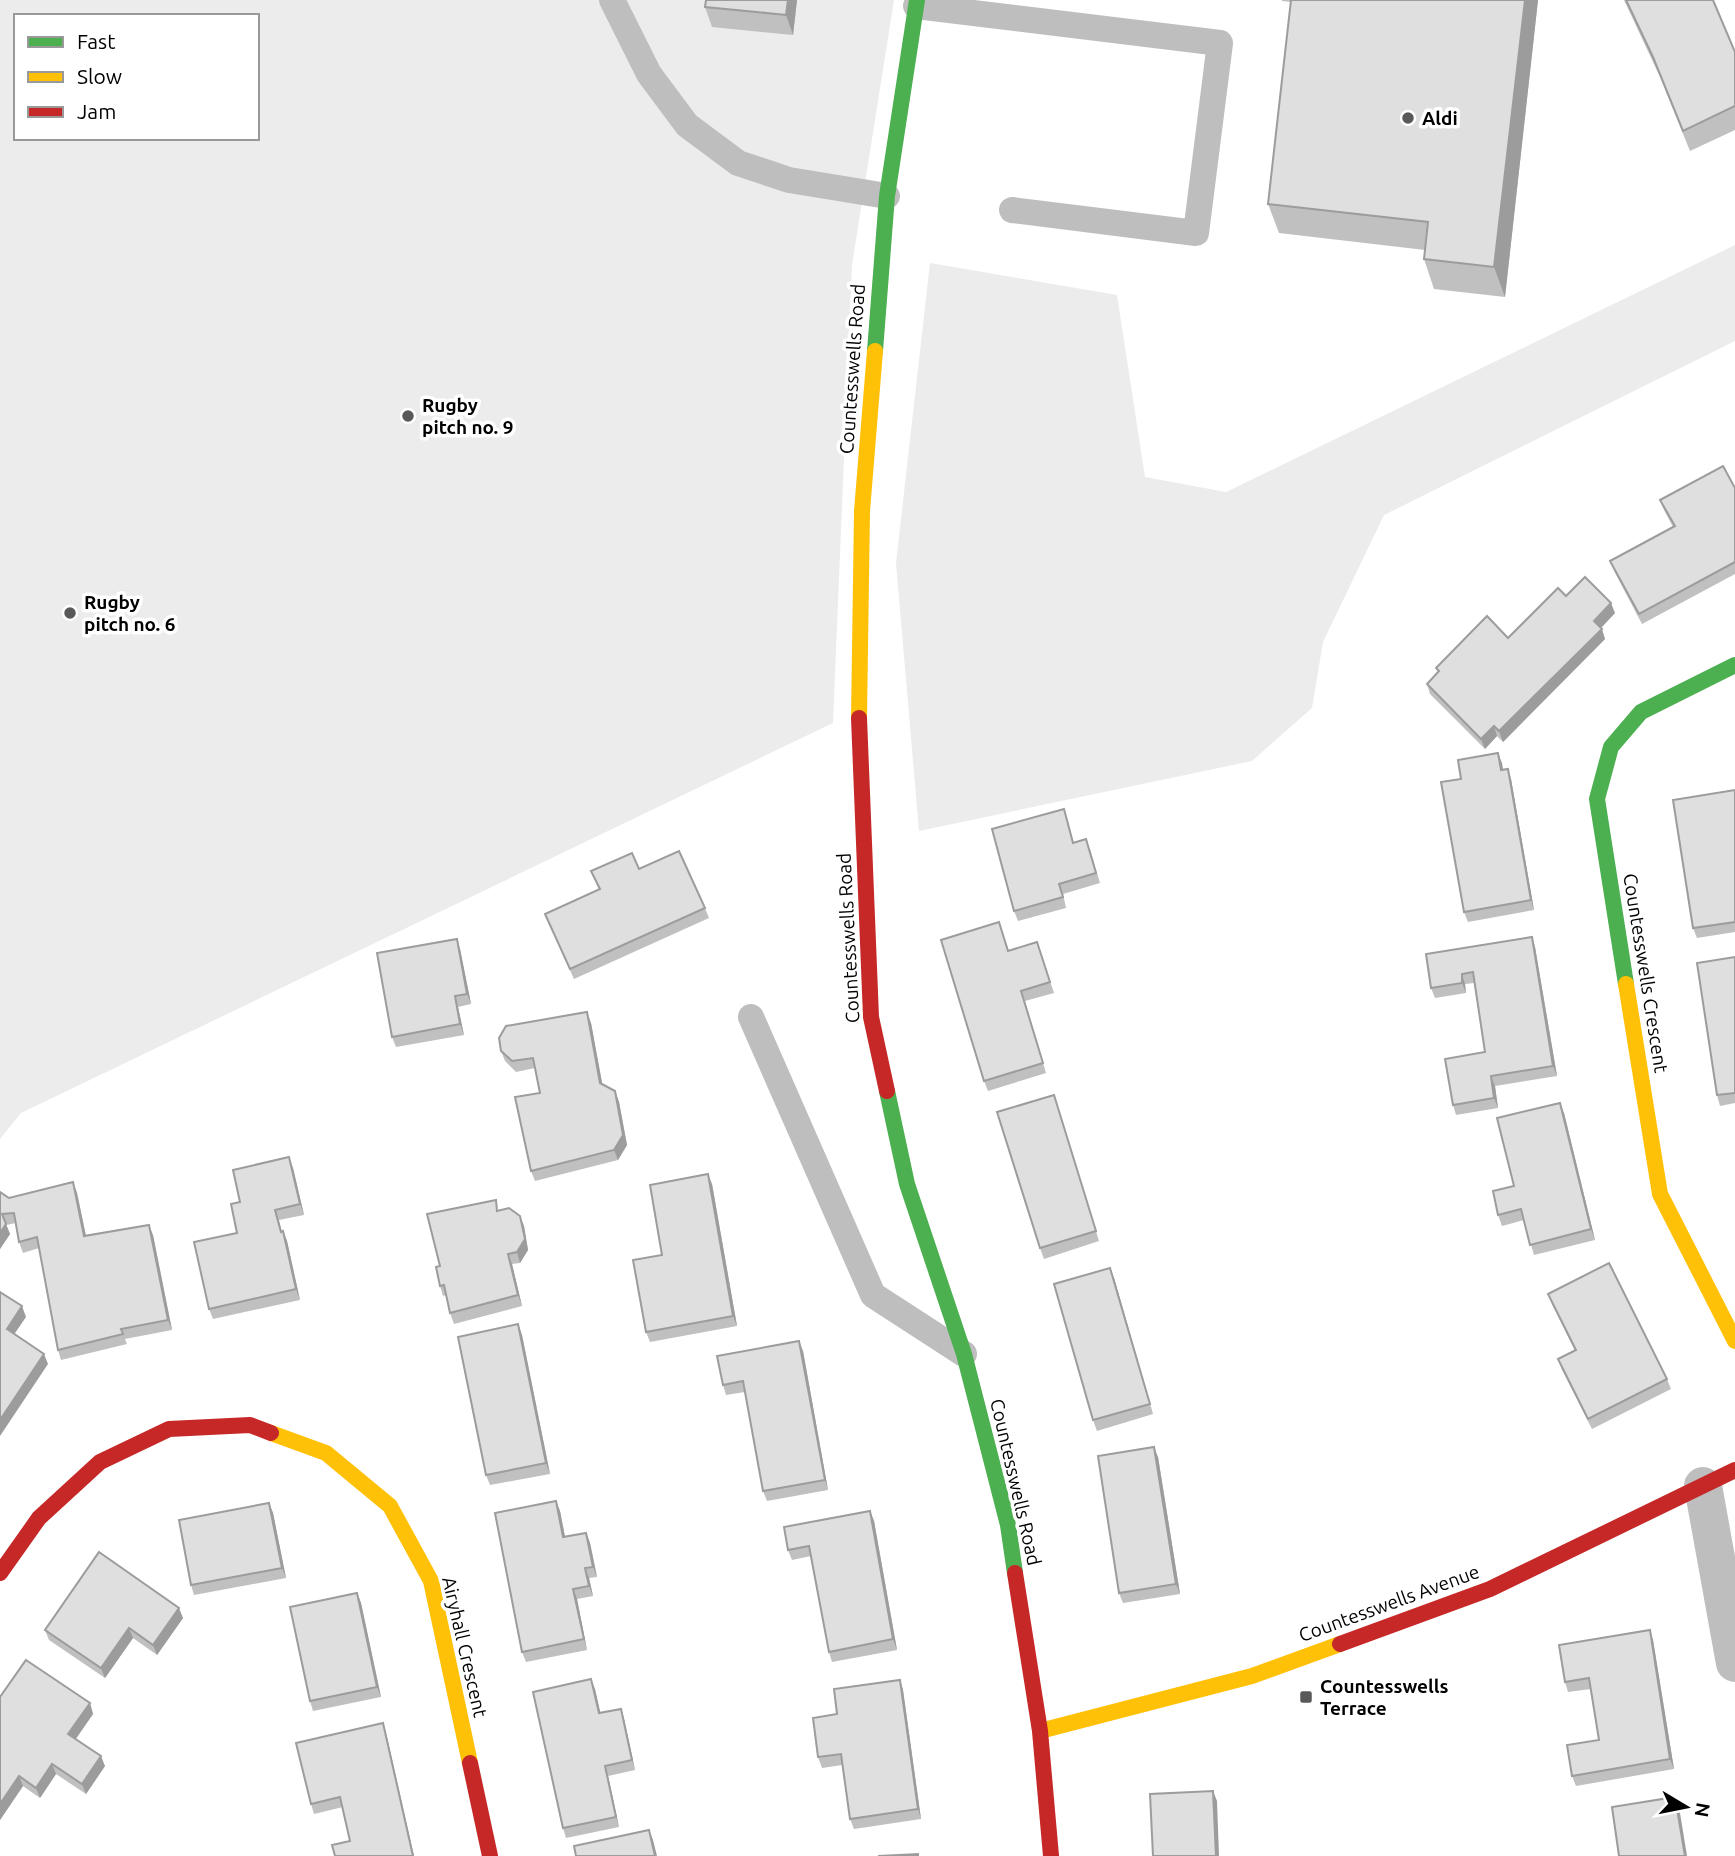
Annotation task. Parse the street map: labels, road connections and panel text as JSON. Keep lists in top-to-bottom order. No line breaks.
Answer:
{"streets":{"street":["Countesswells Road","Countesswells Crescent","Countesswells Avenue","Airyhall Crescent"]},"crossings":[["Countesswells Road","Countesswells Avenue"]],"places":{"other":["Aldi","Rugby pitch no. 9","Rugby pitch no. 6"],"transit":["Countesswells Terrace"]},"legend":["Fast","Slow","Jam"],"north":"right"}
